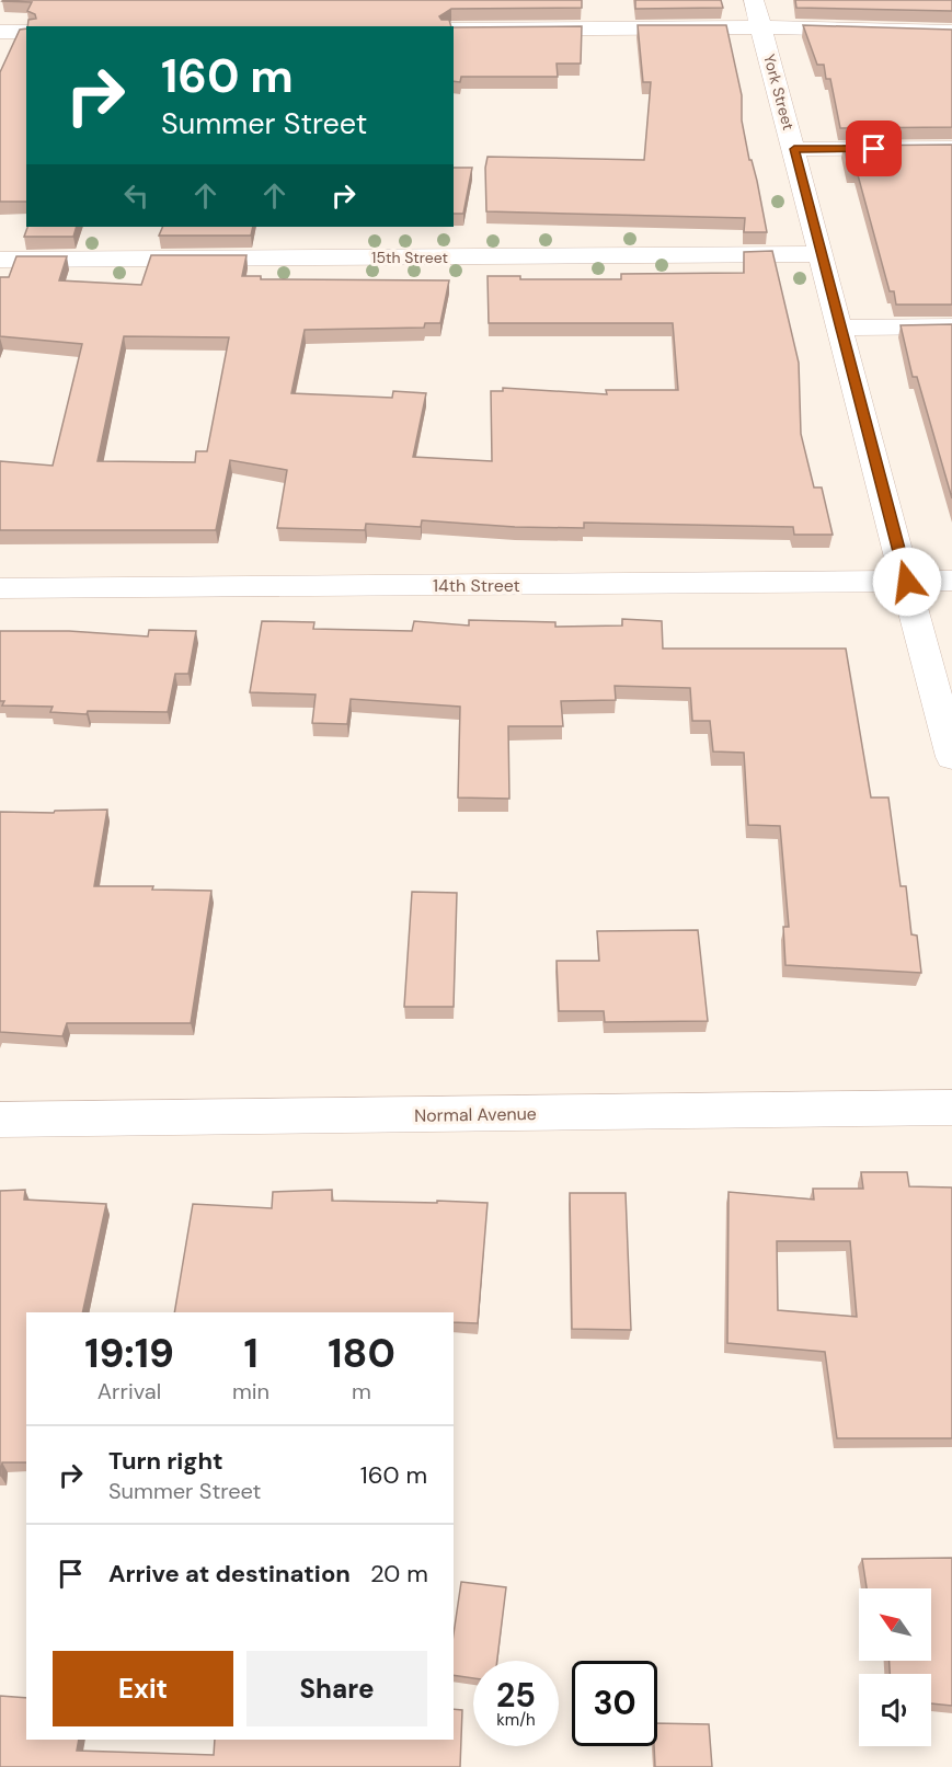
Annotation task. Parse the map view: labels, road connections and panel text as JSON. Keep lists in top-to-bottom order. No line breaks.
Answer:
{"streets":{"street":["York Street","15th Street","14th Street","Normal Avenue"]},"crossings":[["York Street","15th Street"],["York Street","14th Street"]],"north":"top left","page":{"turn":["160 m","Summer Street"],"eta":["19:19","Arrival","1","min","180","m"],"list":[{"name":"Turn right","note":"Summer Street","value":"160 m"},{"name":"Arrive at destination","value":"20 m"}],"buttons":["Exit","Share"],"speed":"25 km/h","limit":"30"}}
